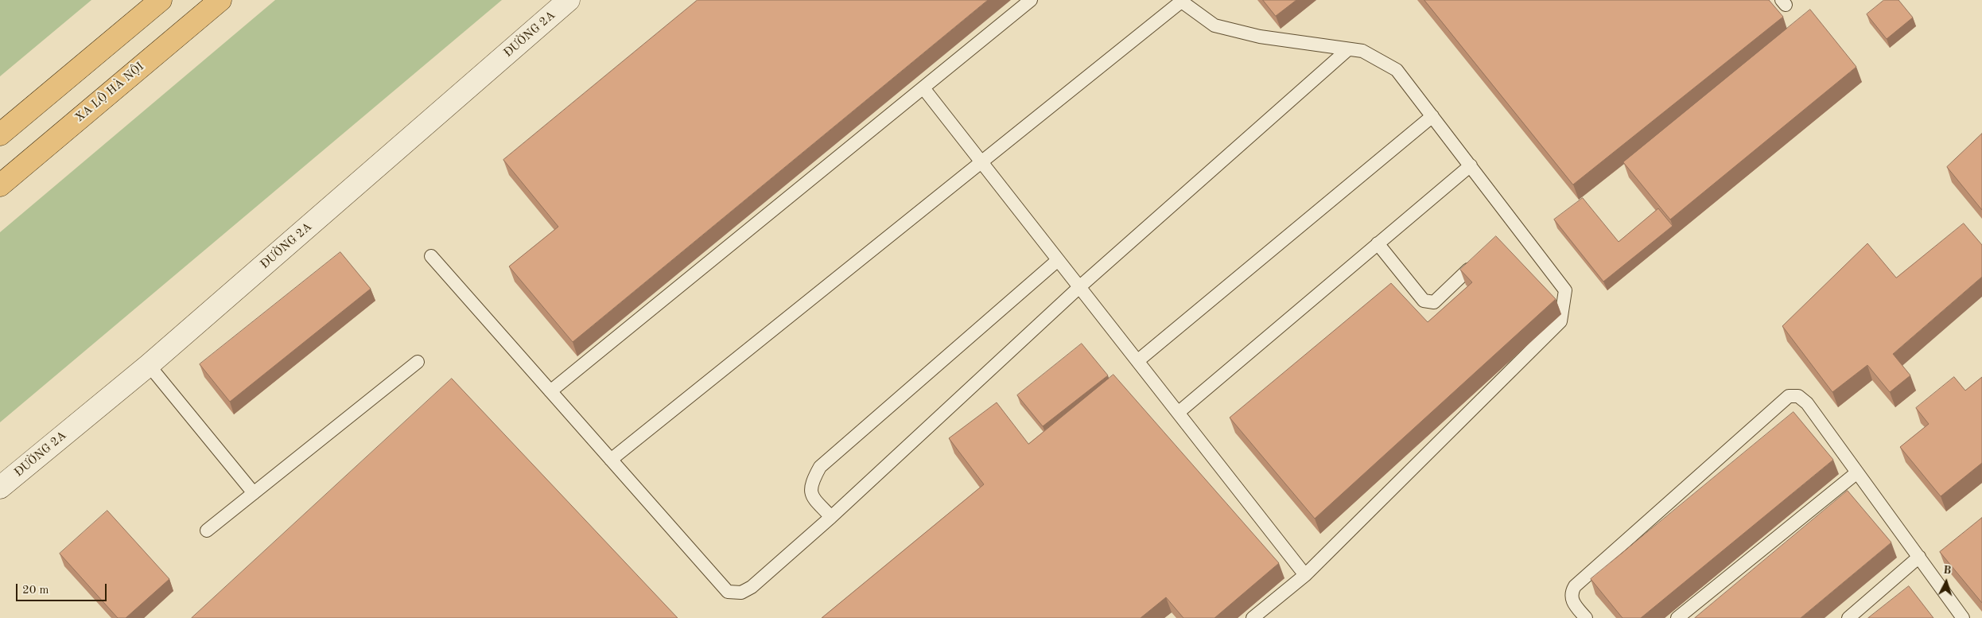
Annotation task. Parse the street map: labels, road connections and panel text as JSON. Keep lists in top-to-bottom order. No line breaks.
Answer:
{"streets":{"highway":["XA LỘ HÀ NỘI"],"street":["ĐƯỜNG 2A"]},"scale_bar":"20 m","north":"top"}
